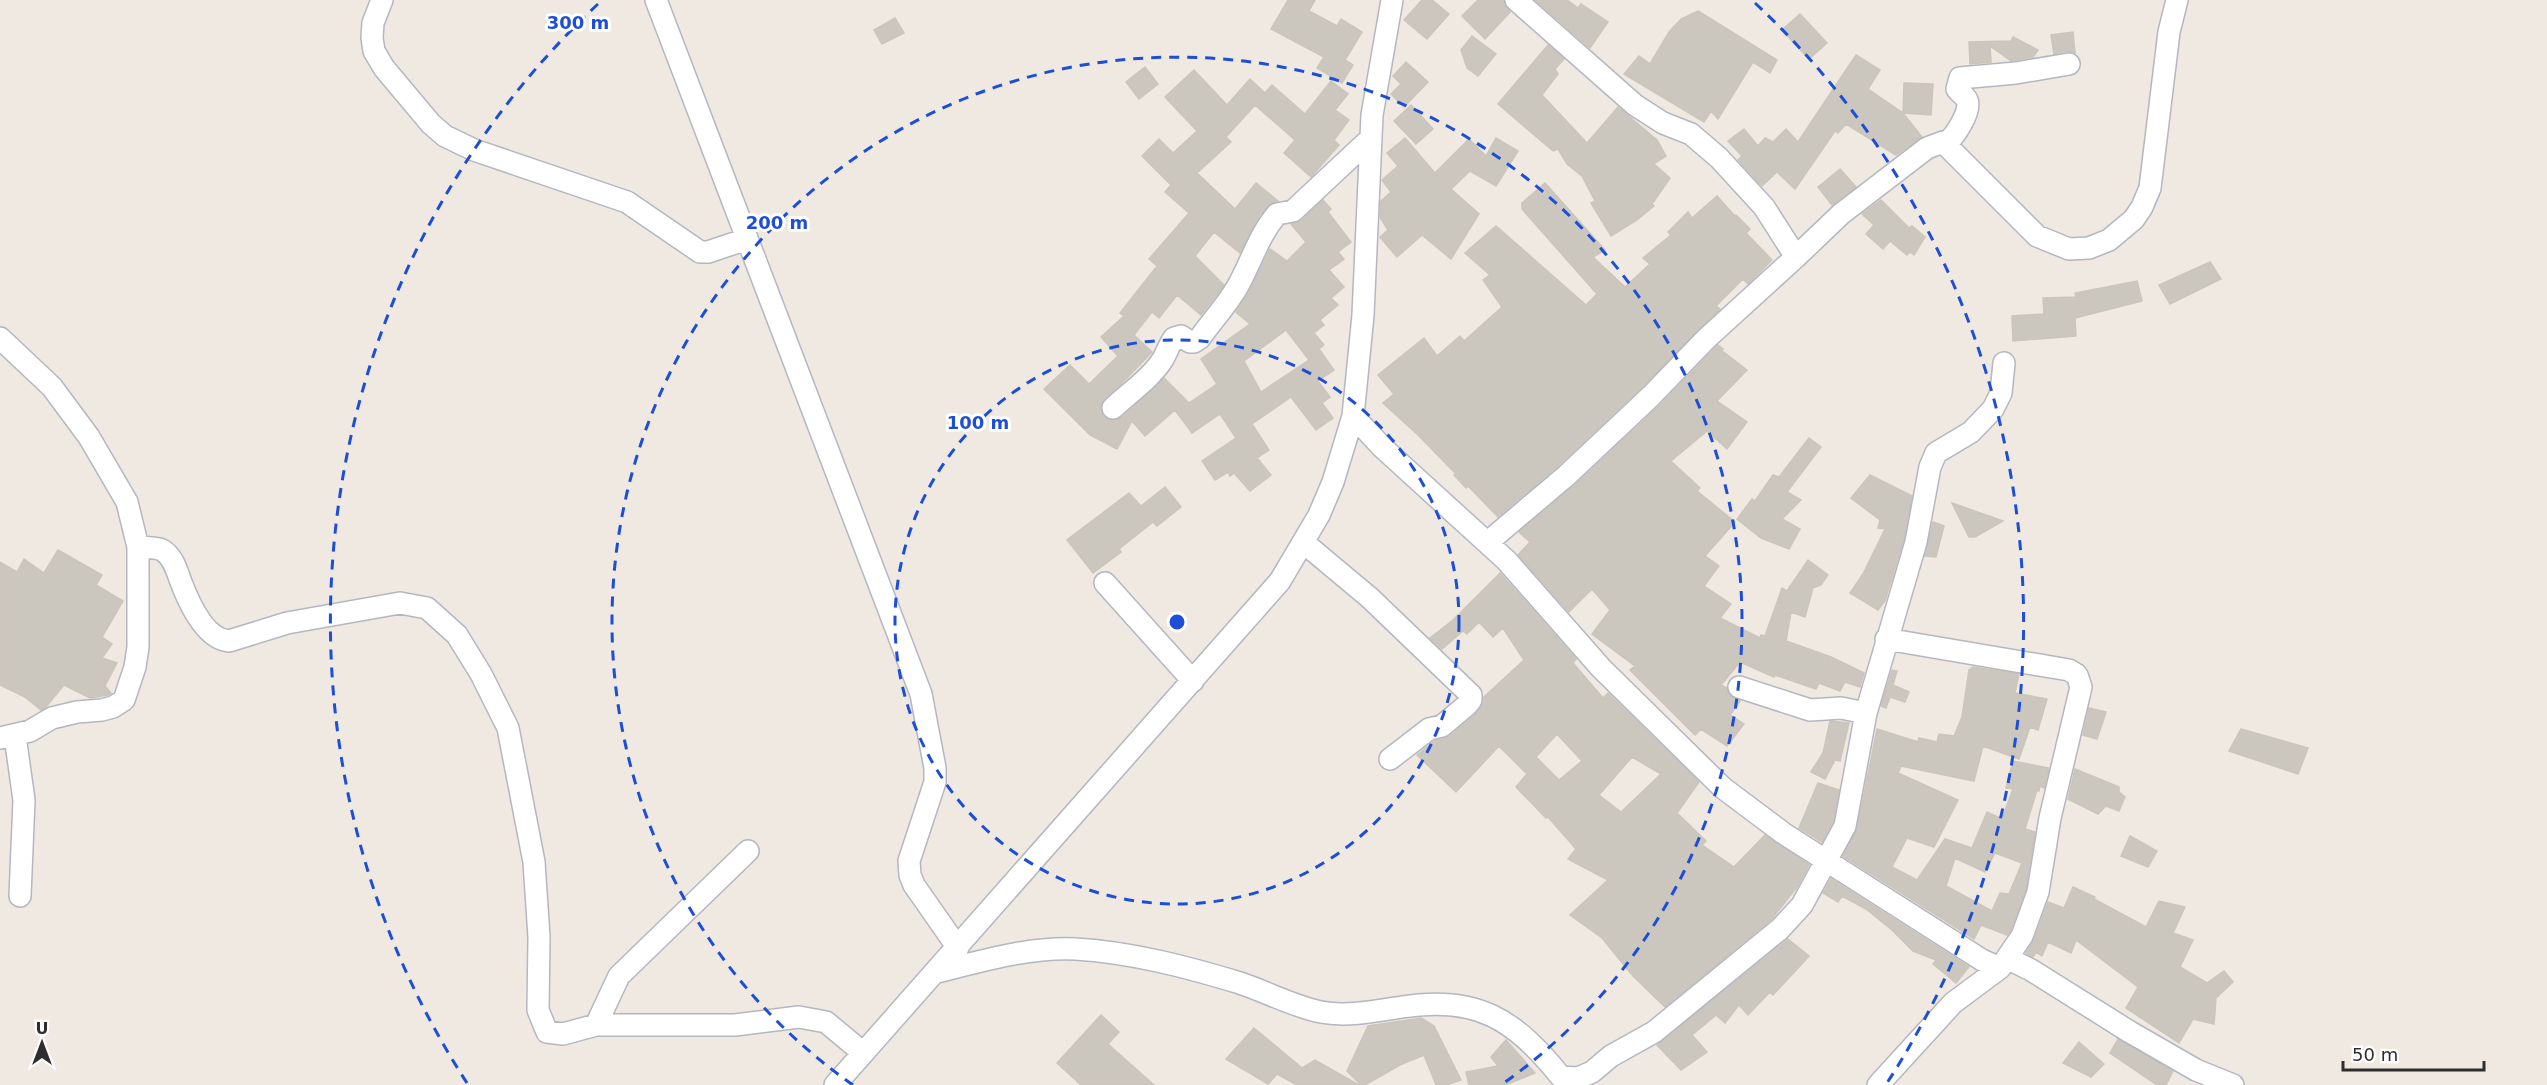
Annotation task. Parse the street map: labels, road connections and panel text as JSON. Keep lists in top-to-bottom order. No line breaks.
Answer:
{"scale_bar":"50 m","north":"top","rings":["300 m","200 m","100 m"]}
